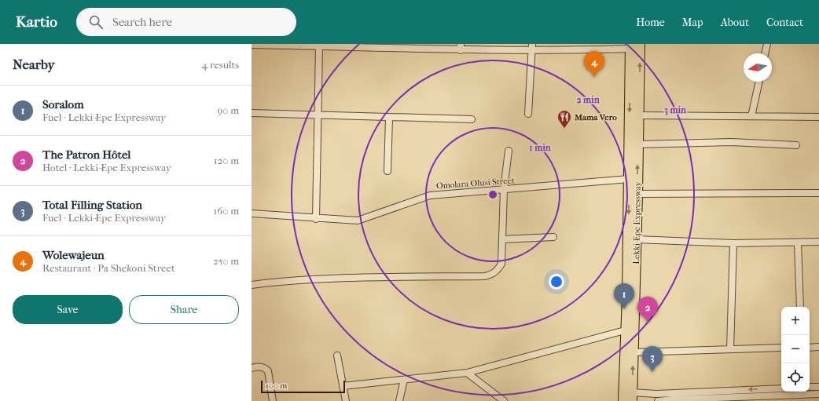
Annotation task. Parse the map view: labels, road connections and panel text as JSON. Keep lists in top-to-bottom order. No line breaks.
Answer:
{"streets":{"highway":["Lekki-Epe Expressway"],"street":["Omolara Olusi Street"]},"crossings":[["Omolara Olusi Street","Lekki-Epe Expressway"]],"places":{"restaurant":["Mama Vero"]},"scale_bar":"100 m","north":"left","page":{"header":"Kartio","search":"Search here","nav":["Home","Map","About","Contact"],"heading":["Nearby","4 results"],"pins":["4","1","2","3"],"list":[{"mark":"1","name":"Soralom","note":"Fuel · Lekki-Epe Expressway","value":"90 m"},{"mark":"2","name":"The Patron Hôtel","note":"Hotel · Lekki-Epe Expressway","value":"120 m"},{"mark":"3","name":"Total Filling Station","note":"Fuel · Lekki-Epe Expressway","value":"160 m"},{"mark":"4","name":"Wolewajeun","note":"Restaurant · Pa Shekoni Street","value":"250 m"}],"buttons":["Save","Share"],"map_buttons":["+","−"],"scale":"100 m"},"rings":["2 min","3 min","1 min"]}
